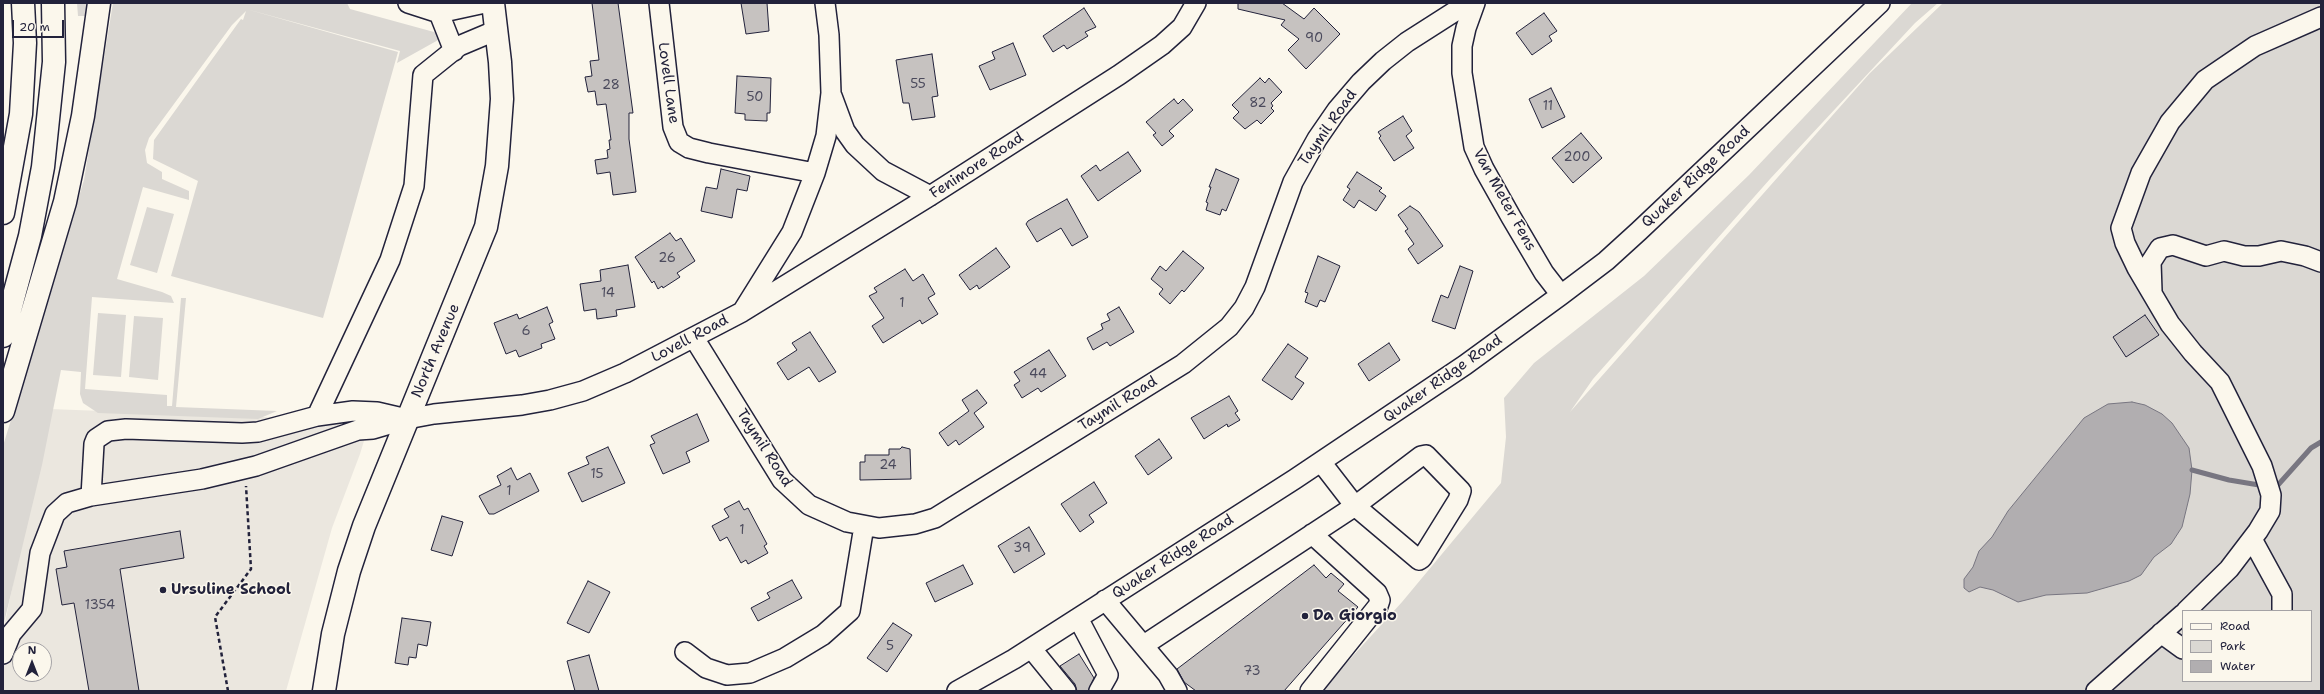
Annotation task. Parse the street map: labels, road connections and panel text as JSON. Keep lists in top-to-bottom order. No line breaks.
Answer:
{"streets":{"main road":["North Avenue"],"street":["Lovell Lane","Taymil Road","Fenimore Road","Quaker Ridge Road","Van Meter Fens","Lovell Road"]},"crossings":[["Lovell Lane","Lovell Road"],["Taymil Road","Lovell Road"],["Fenimore Road","Lovell Road"],["Quaker Ridge Road","Van Meter Fens"],["Lovell Road","North Avenue"]],"places":["Ursuline School","Da Giorgio"],"house_numbers":["90","55","28","50","82","11","200","26","14","1","6","44","24","15","1","1","39","1354","5","73"],"legend":["Road","Park","Water"],"scale_bar":"20 m","north":"top"}
